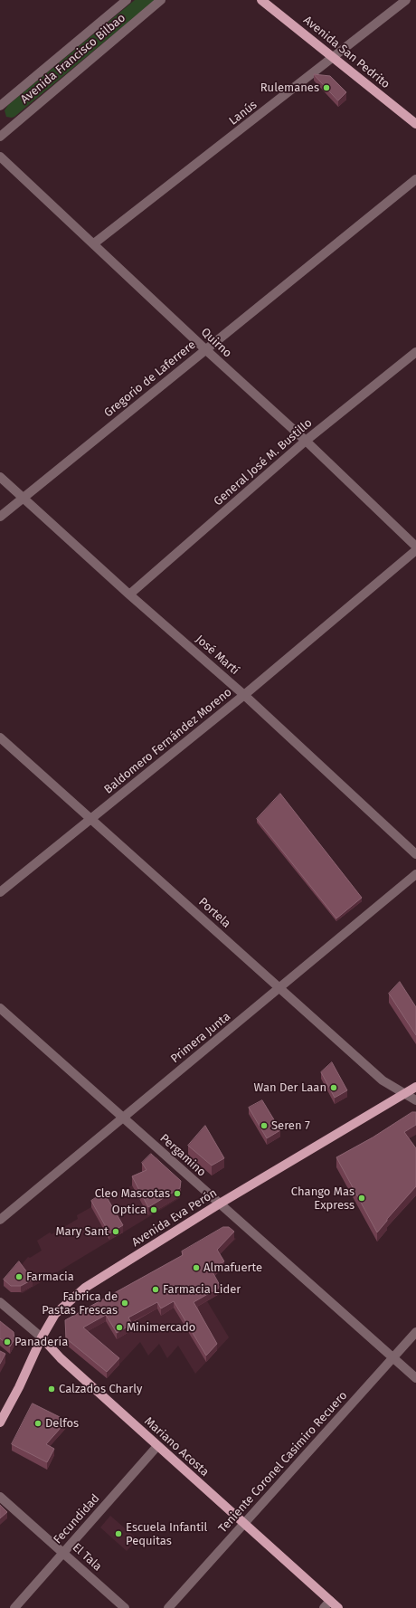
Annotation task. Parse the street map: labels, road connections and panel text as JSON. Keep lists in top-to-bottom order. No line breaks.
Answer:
{"streets":{"main road":["Avenida San Pedrito","Avenida Eva Perón","Mariano Acosta"],"street":["Avenida Francisco Bilbao","Lanús","Quirno","Gregorio de Laferrere","General José M. Bustillo","José Martí","Baldomero Fernández Moreno","Portela","Primera Junta","Pergamino","Teniente Coronel Casimiro Recuero","Fecundidad","El Tala"]},"crossings":[["Avenida San Pedrito","Lanús"],["Lanús","Quirno"],["Quirno","Gregorio de Laferrere"],["Quirno","General José M. Bustillo"],["Gregorio de Laferrere","José Martí"],["General José M. Bustillo","José Martí"],["José Martí","Baldomero Fernández Moreno"],["Baldomero Fernández Moreno","Portela"],["Portela","Primera Junta"],["Portela","Avenida Eva Perón"],["Primera Junta","Pergamino"],["Pergamino","Avenida Eva Perón"],["Pergamino","Teniente Coronel Casimiro Recuero"],["Avenida Eva Perón","Mariano Acosta"],["Mariano Acosta","Teniente Coronel Casimiro Recuero"],["Mariano Acosta","Fecundidad"],["Fecundidad","El Tala"]],"places":["Rulemanes","Wan Der Laan","Seren 7","Cleo Mascotas","Chango Mas Express","Optica","Mary Sant","Almafuerte","Farmacia","Farmacia Lider","Fabrica de Pastas Frescas","Minimercado","Panadería","Calzados Charly","Delfos","Escuela Infantil Pequitas"]}
